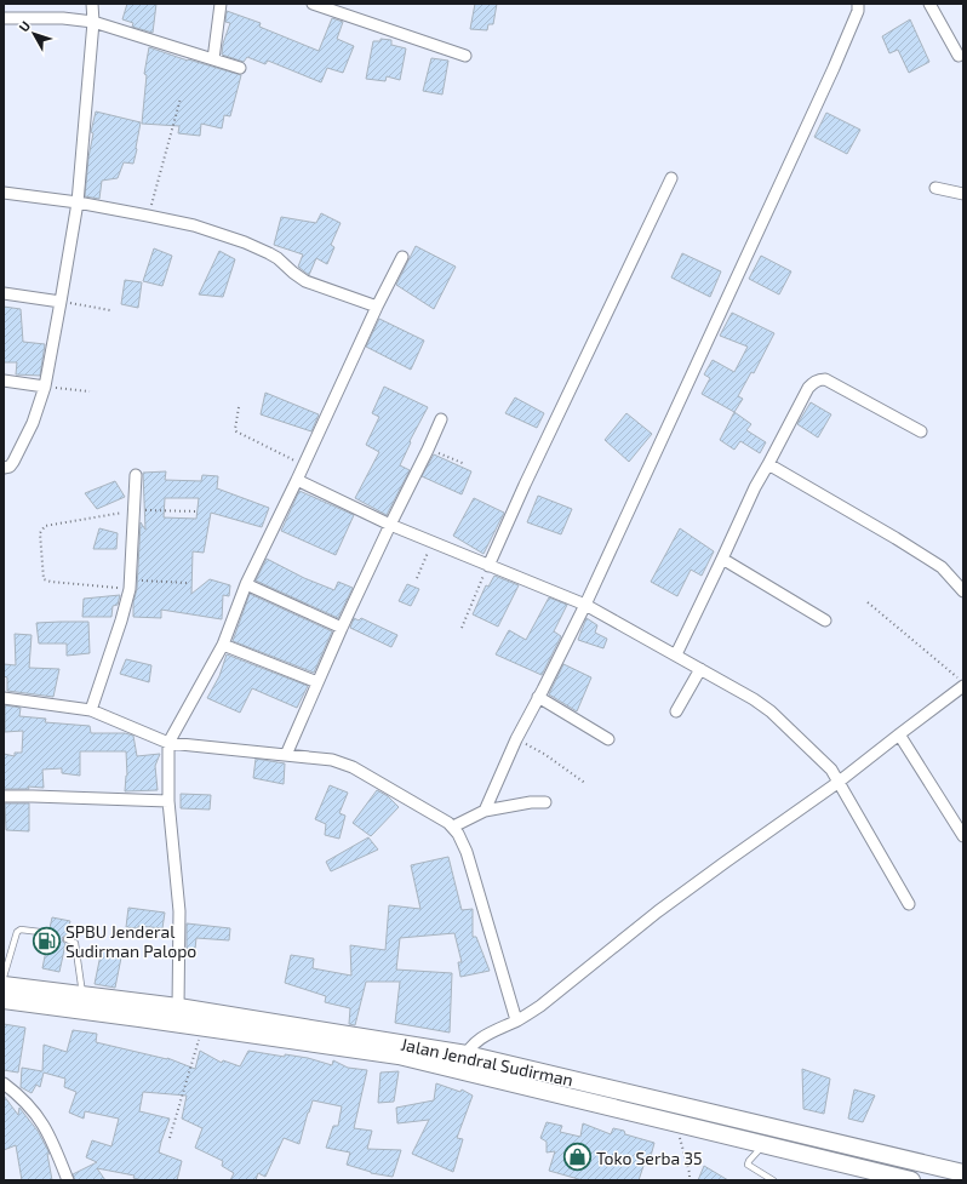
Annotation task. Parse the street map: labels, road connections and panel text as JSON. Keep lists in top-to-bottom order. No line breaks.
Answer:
{"streets":{"highway":["Jalan Jendral Sudirman"]},"places":{"fuel station":["SPBU Jenderal Sudirman Palopo"],"shop":["Toko Serba 35"]},"north":"top left"}
